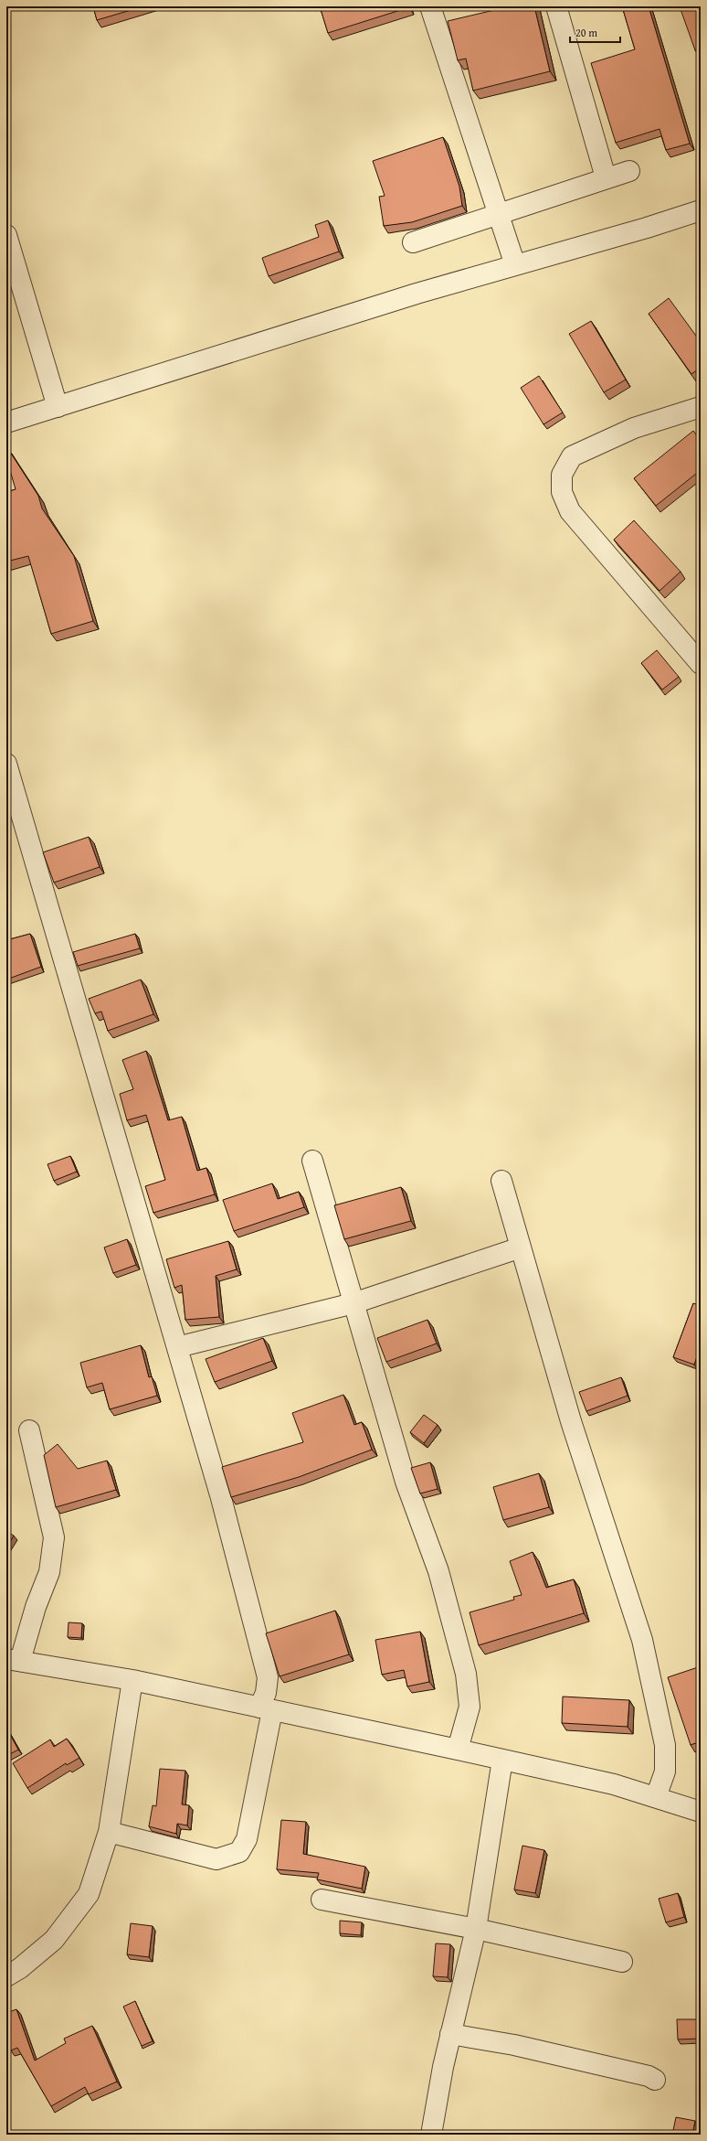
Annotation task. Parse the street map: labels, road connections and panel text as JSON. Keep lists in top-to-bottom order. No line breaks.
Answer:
{"scale_bar":"20 m"}
